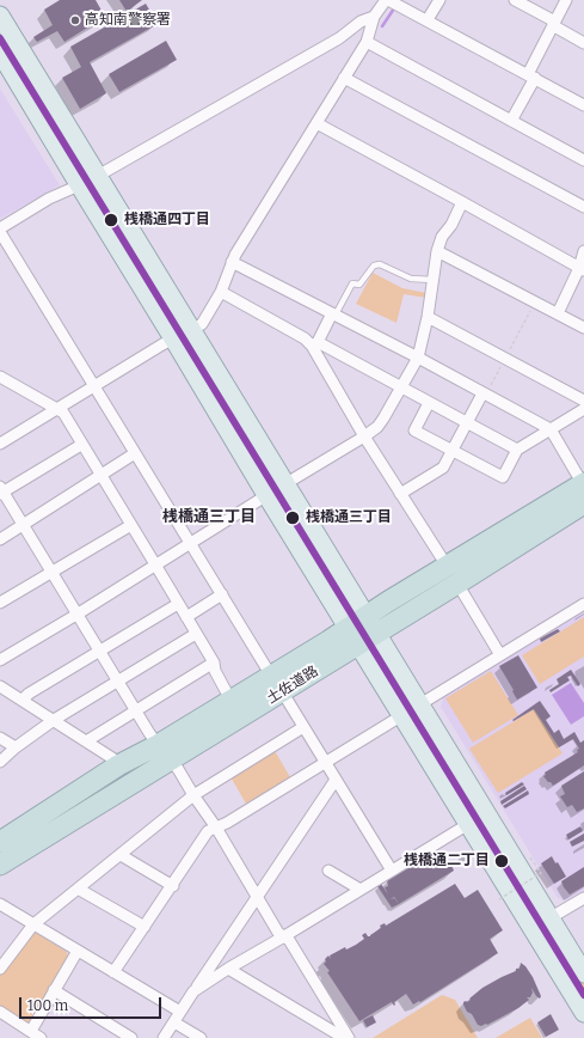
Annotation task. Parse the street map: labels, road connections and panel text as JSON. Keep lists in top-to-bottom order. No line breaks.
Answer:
{"streets":{"highway":["土佐道路"]},"districts":["桟橋通三丁目"],"places":["高知南警察署","桟橋通四丁目","桟橋通三丁目","桟橋通二丁目"],"scale_bar":"100 m"}
